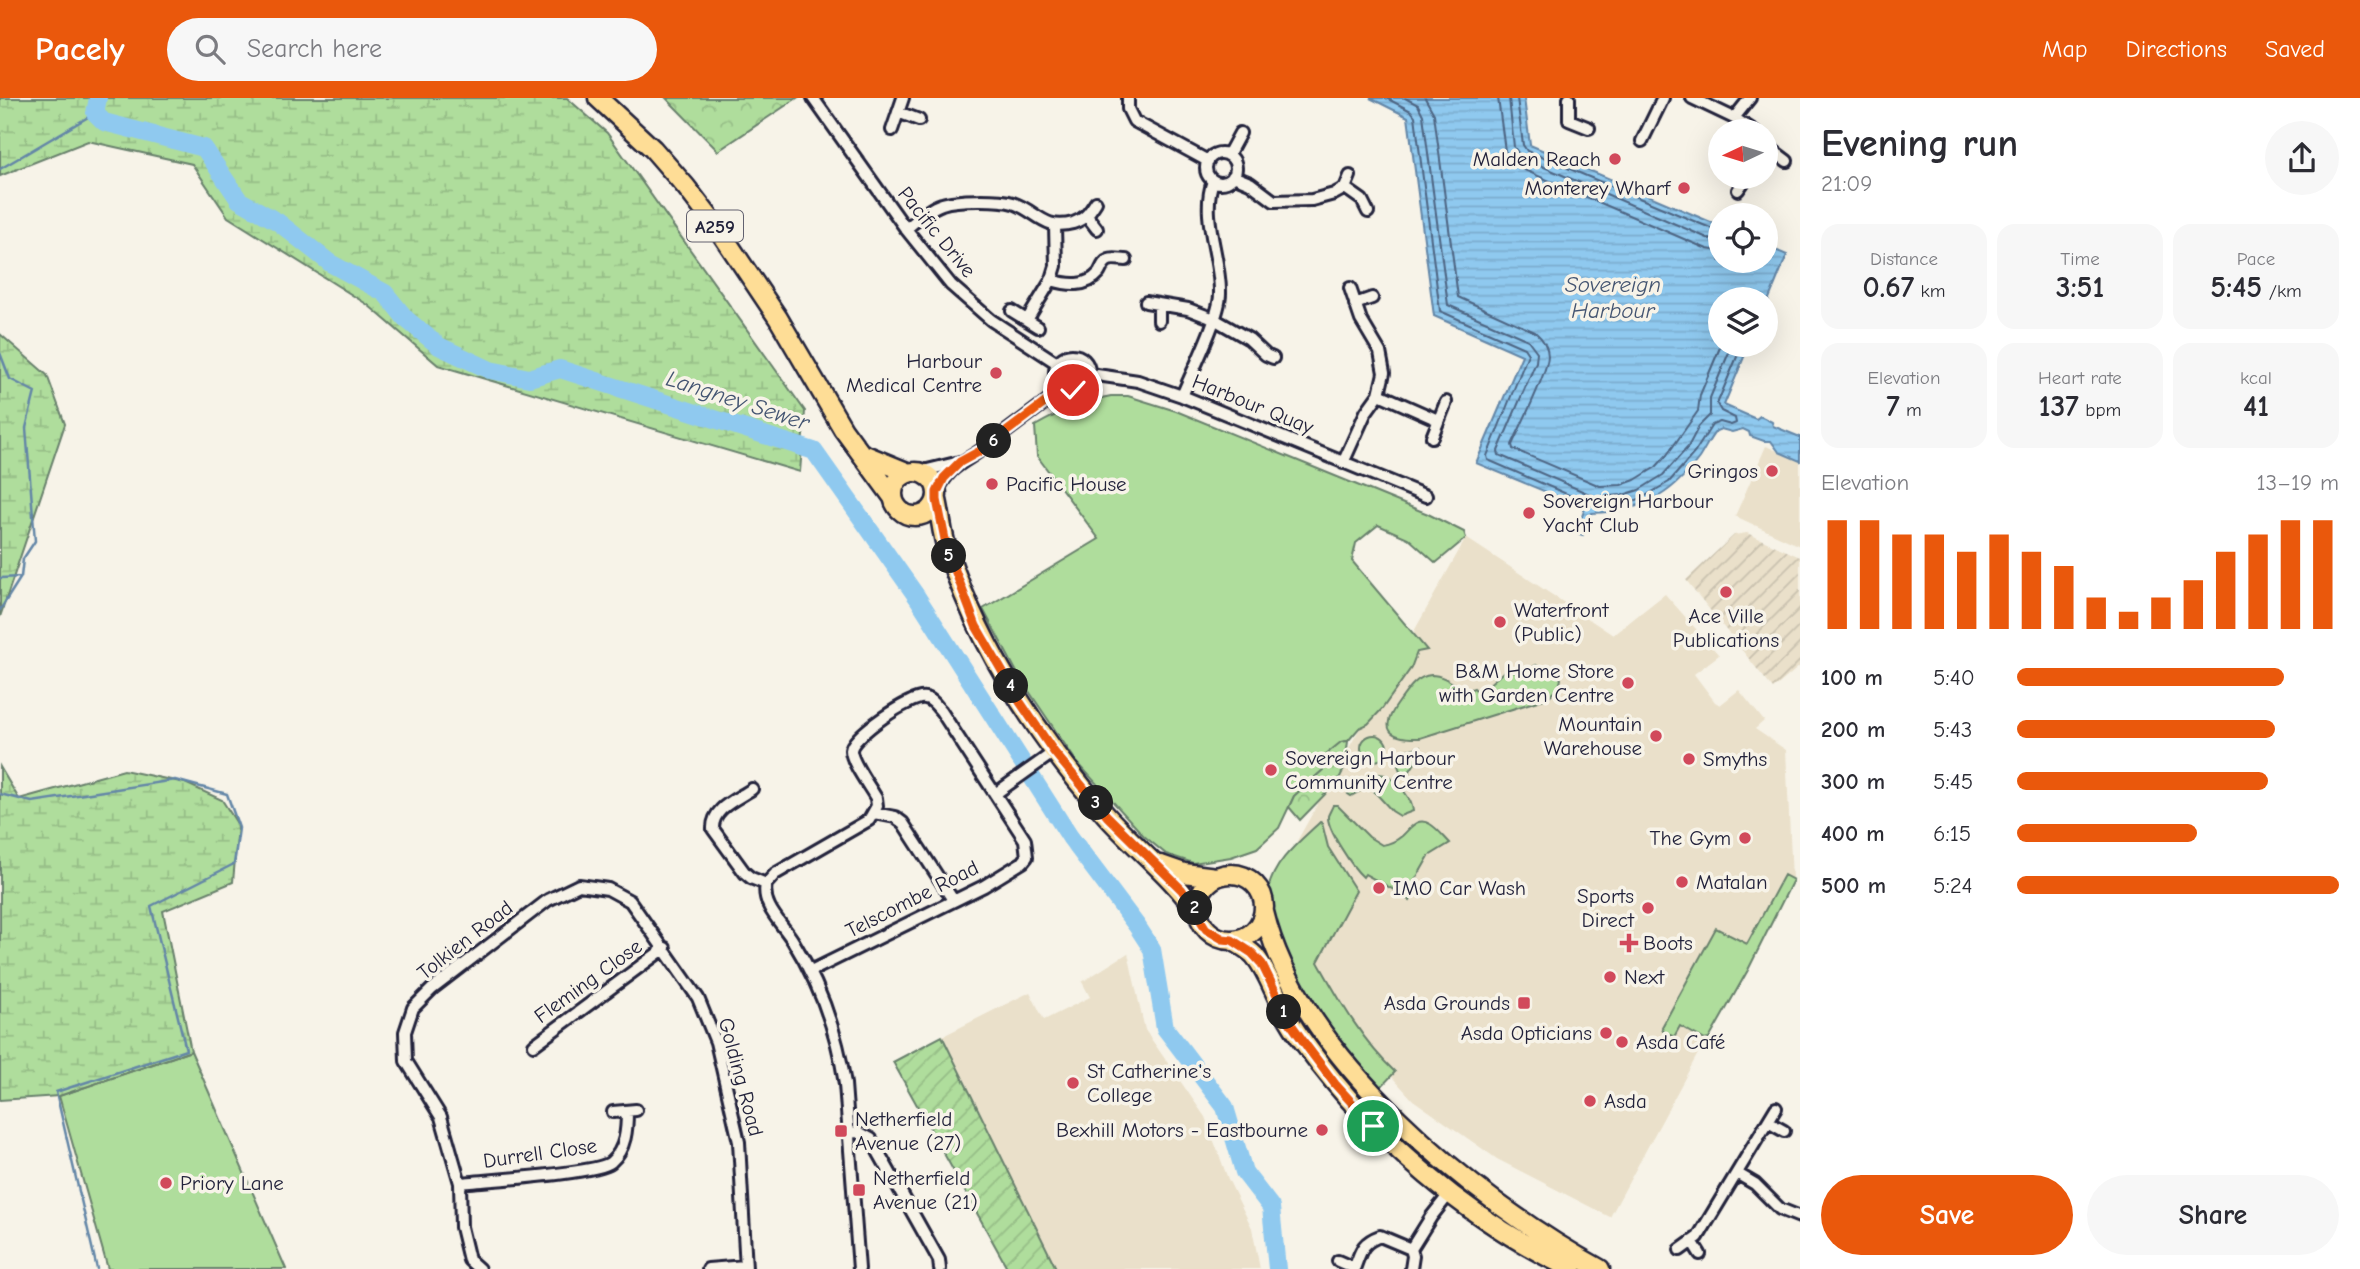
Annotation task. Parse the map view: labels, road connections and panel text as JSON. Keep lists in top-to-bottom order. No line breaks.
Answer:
{"streets":{"main road":["A259"],"street":["Pacific Drive","Harbour Quay","Telscombe Road","Tolkien Road","Fleming Close","Golding Road","Durrell Close"]},"crossings":[["Pacific Drive","Harbour Quay"],["Tolkien Road","Golding Road"],["Tolkien Road","Durrell Close"],["Fleming Close","Golding Road"]],"water":["Sovereign Harbour","Langney Sewer"],"places":{"other":["Malden Reach","Monterey Wharf","Harbour Medical Centre","Gringos","Pacific House","Sovereign Harbour Yacht Club","Ace Ville Publications","Waterfront (Public)","B&M Home Store with Garden Centre","Mountain Warehouse","Smyths","Sovereign Harbour Community Centre","The Gym","Matalan","IMO Car Wash","Sports Direct","Next","Asda Opticians","Asda Café","St Catherine's College","Asda","Bexhill Motors - Eastbourne","Priory Lane"],"health":["Boots"],"transit":["Asda Grounds","Netherfield Avenue (27)","Netherfield Avenue (21)"]},"north":"left","page":{"header":"Pacely","search":"Search here","nav":["Map","Directions","Saved"],"heading":["Evening run","21:09"],"stats":[["Distance","0.67 km"],["Time","3:51"],["Pace","5:45 /km"],["Elevation","7 m"],["Heart rate","137 bpm"],["kcal","41"]],"pins":["6","5","4","3","2","1"],"chart":["Elevation","13–19 m"],"list":[{"name":"100 m","note":"5:40"},{"name":"200 m","note":"5:43"},{"name":"300 m","note":"5:45"},{"name":"400 m","note":"6:15"},{"name":"500 m","note":"5:24"}],"buttons":["Save","Share"]}}
